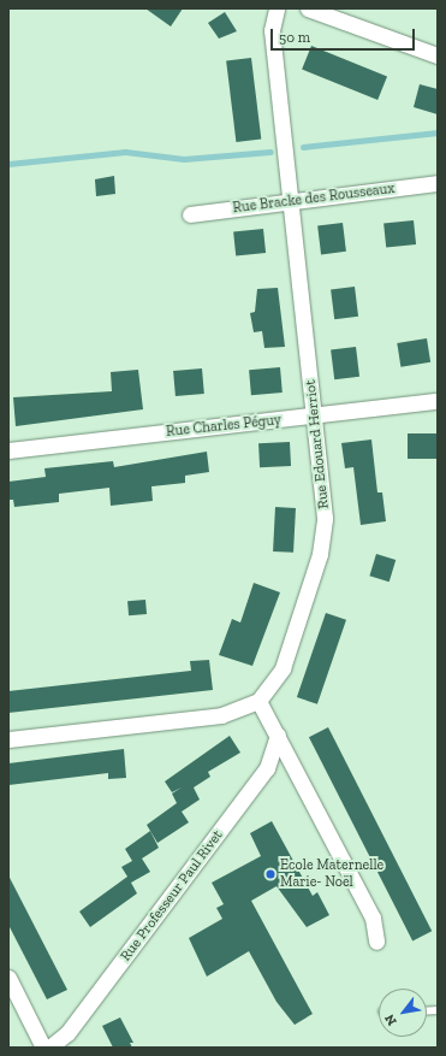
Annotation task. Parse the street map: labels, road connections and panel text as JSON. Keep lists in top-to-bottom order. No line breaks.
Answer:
{"streets":{"street":["Rue Bracke des Rousseaux","Rue Charles Péguy","Rue Edouard Herriot","Rue Professeur Paul Rivet"]},"crossings":[["Rue Bracke des Rousseaux","Rue Edouard Herriot"],["Rue Charles Péguy","Rue Edouard Herriot"]],"places":["Ecole Maternelle Marie- Noël"],"scale_bar":"50 m","north":"bottom left"}
